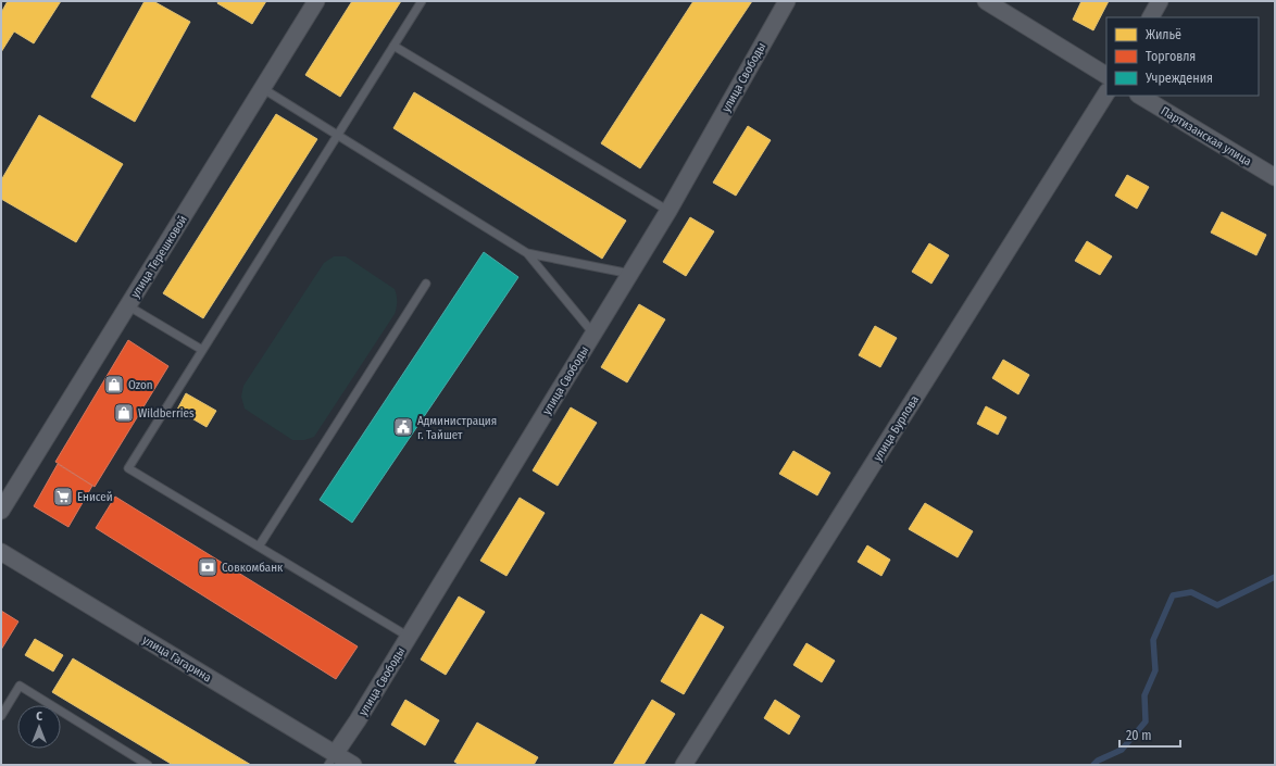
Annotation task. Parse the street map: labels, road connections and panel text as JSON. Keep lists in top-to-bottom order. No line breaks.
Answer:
{"streets":{"street":["улица Свободы","Партизанская улица","улица Терешковой","улица Бурлова","улица Гагарина"]},"crossings":[["улица Свободы","улица Гагарина"]],"places":{"shop":["Ozon","Wildberries"],"public building":["Администрация г. Тайшет"],"supermarket":["Енисей"],"bank":["Совкомбанк"]},"legend":["Жильё","Торговля","Учреждения"],"scale_bar":"20 m","north":"top"}
